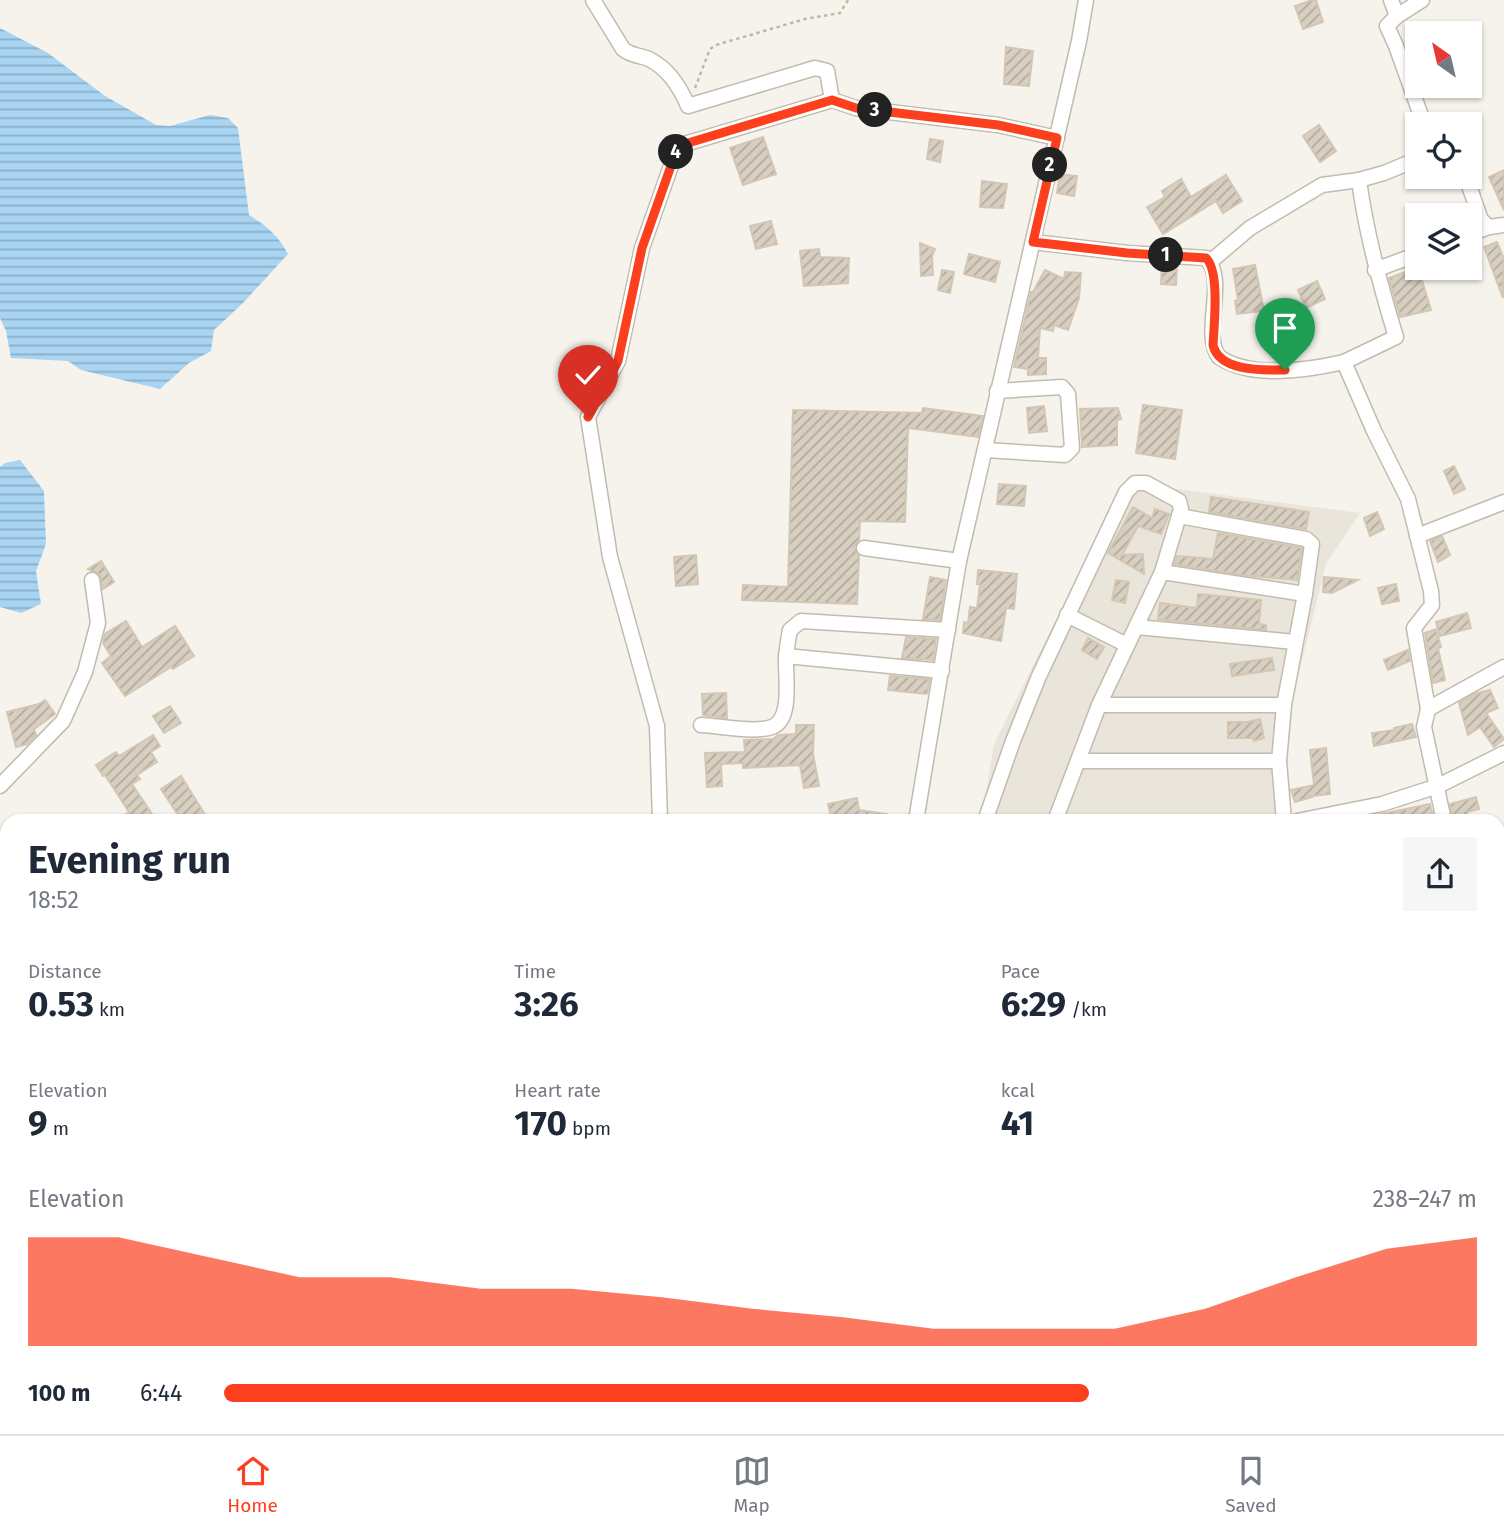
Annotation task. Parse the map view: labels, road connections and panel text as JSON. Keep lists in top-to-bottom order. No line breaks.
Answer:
{"north":"top left","page":{"pins":["3","4","2","1"],"heading":["Evening run","18:52"],"stats":[["Distance","0.53 km"],["Time","3:26"],["Pace","6:29 /km"],["Elevation","9 m"],["Heart rate","170 bpm"],["kcal","41"]],"chart":["Elevation","238–247 m"],"list":[{"name":"100 m","note":"6:44"}],"tabs":["Home","Map","Saved"]}}
